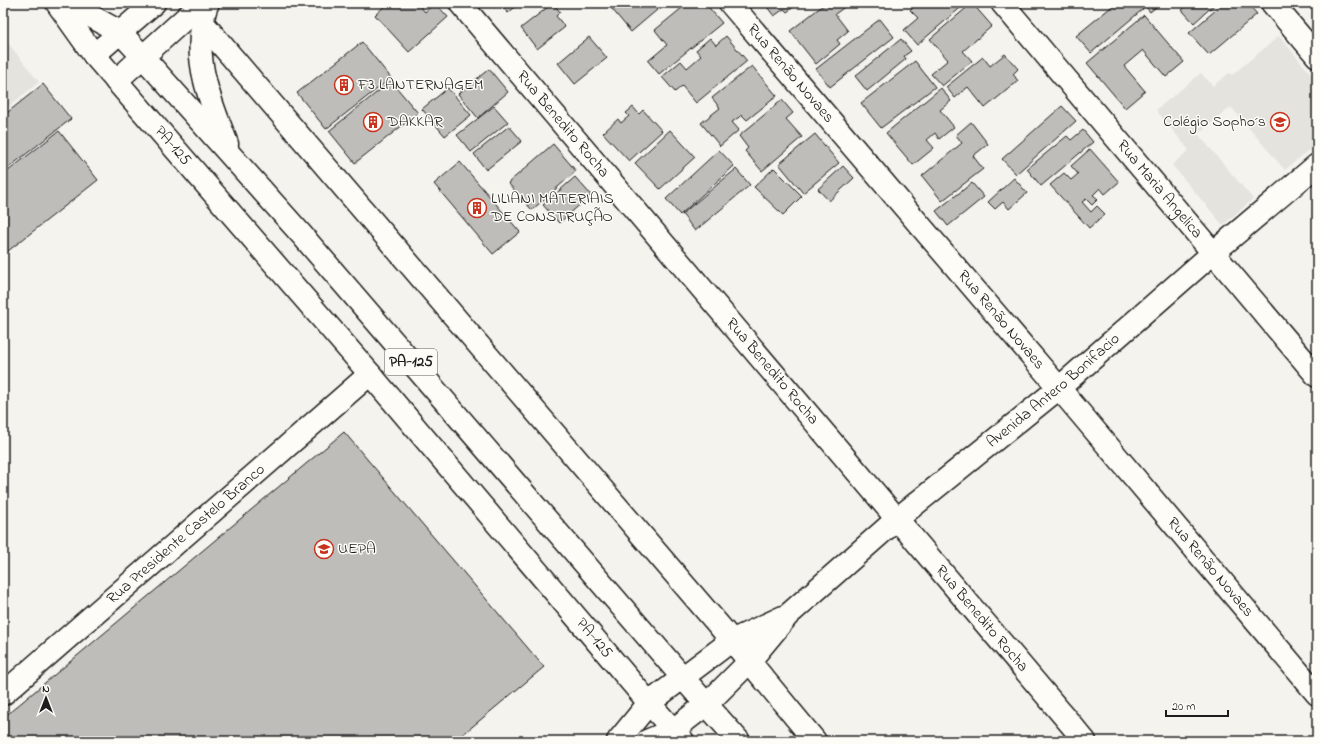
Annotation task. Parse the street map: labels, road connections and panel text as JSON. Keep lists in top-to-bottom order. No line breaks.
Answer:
{"streets":{"street":["Rua Renão Novaes","Rua Benedito Rocha","PA-125","Rua Maria Angelica","Avenida Antero Bonifacio","Rua Presidente Castelo Branco"]},"crossings":[["Rua Renão Novaes","Avenida Antero Bonifacio"],["Rua Benedito Rocha","Avenida Antero Bonifacio"],["PA-125","Avenida Antero Bonifacio"],["PA-125","Rua Presidente Castelo Branco"],["Rua Maria Angelica","Avenida Antero Bonifacio"]],"places":{"building":["F3 LANTERNAGEM","DAKKAR","LILIANI MATERIAIS DE CONSTRUÇÃO"],"school or university":["Colégio Sopho´s","UEPA"]},"scale_bar":"20 m","north":"top"}
